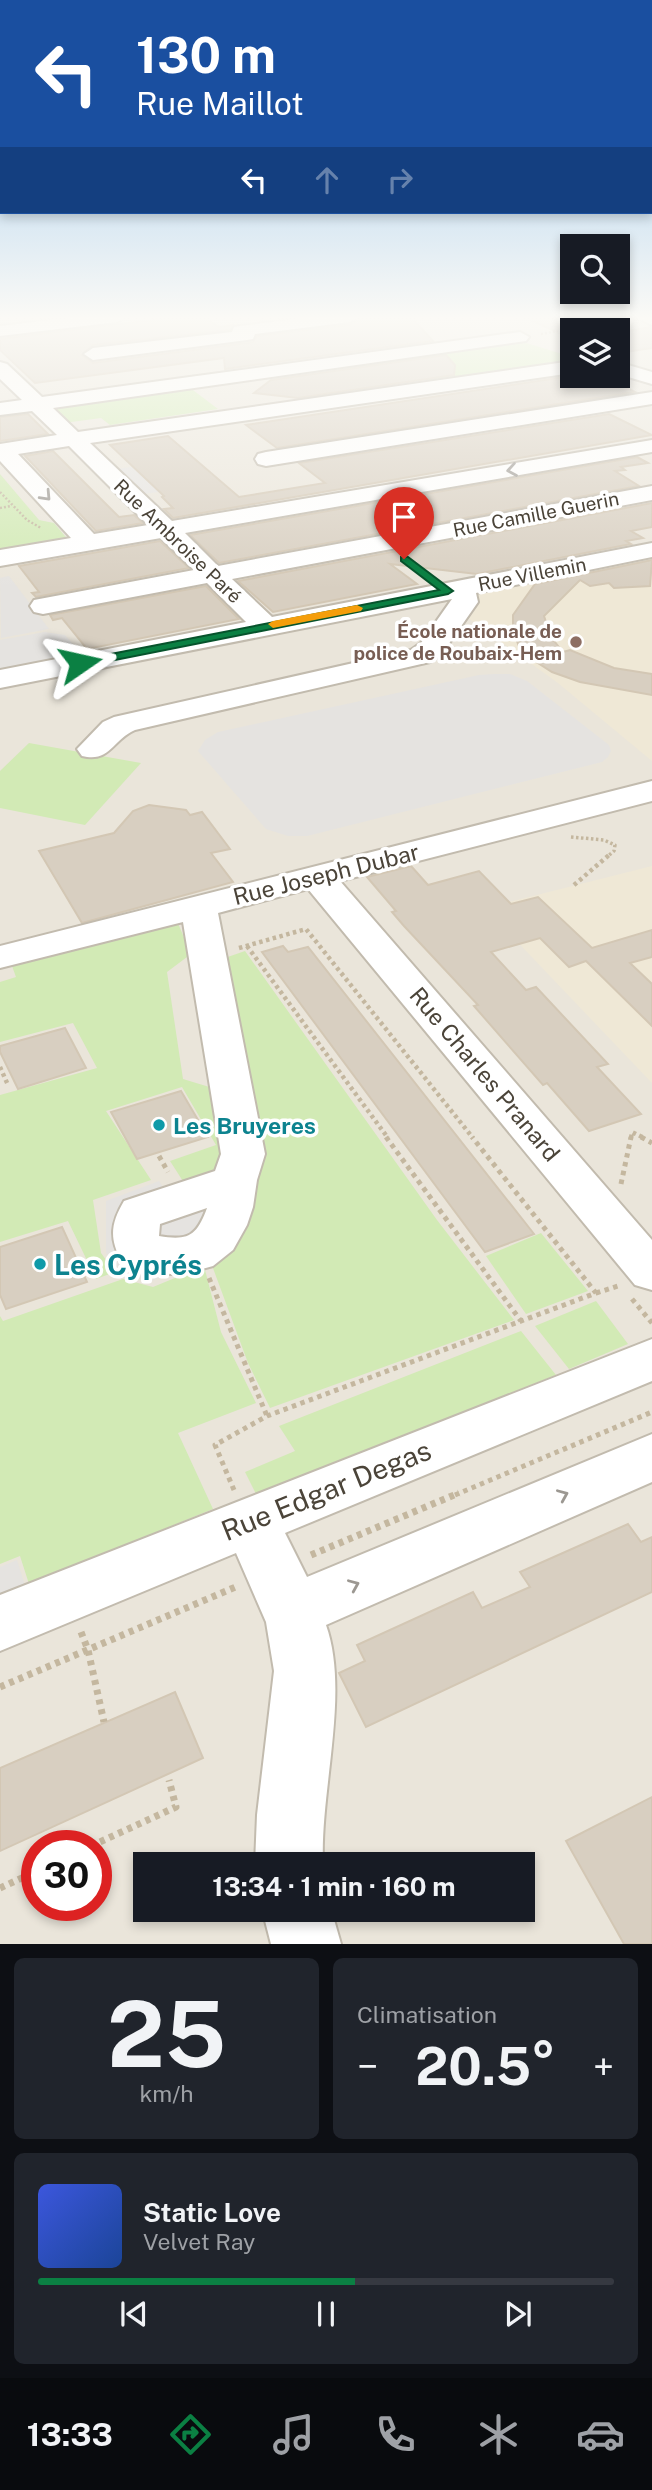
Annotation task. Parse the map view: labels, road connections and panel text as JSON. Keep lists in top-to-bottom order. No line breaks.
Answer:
{"streets":{"street":["Rue Camille Guerin","Rue Ambroise Paré","Rue Villemin","Rue Joseph Dubar","Rue Charles Pranard","Rue Edgar Degas"]},"crossings":[["Rue Camille Guerin","Rue Ambroise Paré"],["Rue Ambroise Paré","Rue Villemin"],["Rue Joseph Dubar","Rue Charles Pranard"]],"places":["École nationale de police de Roubaix-Hem","Les Bruyeres","Les Cyprés"],"page":{"turn":["130 m","Rue Maillot"],"limit":"30","trip":"13:34 · 1 min · 160 m","tile":[["25","km/h"],"Climatisation"],"heat":["−","20.5°","+"],"song":["Static Love","Velvet Ray"],"tabs":"13:33"}}
